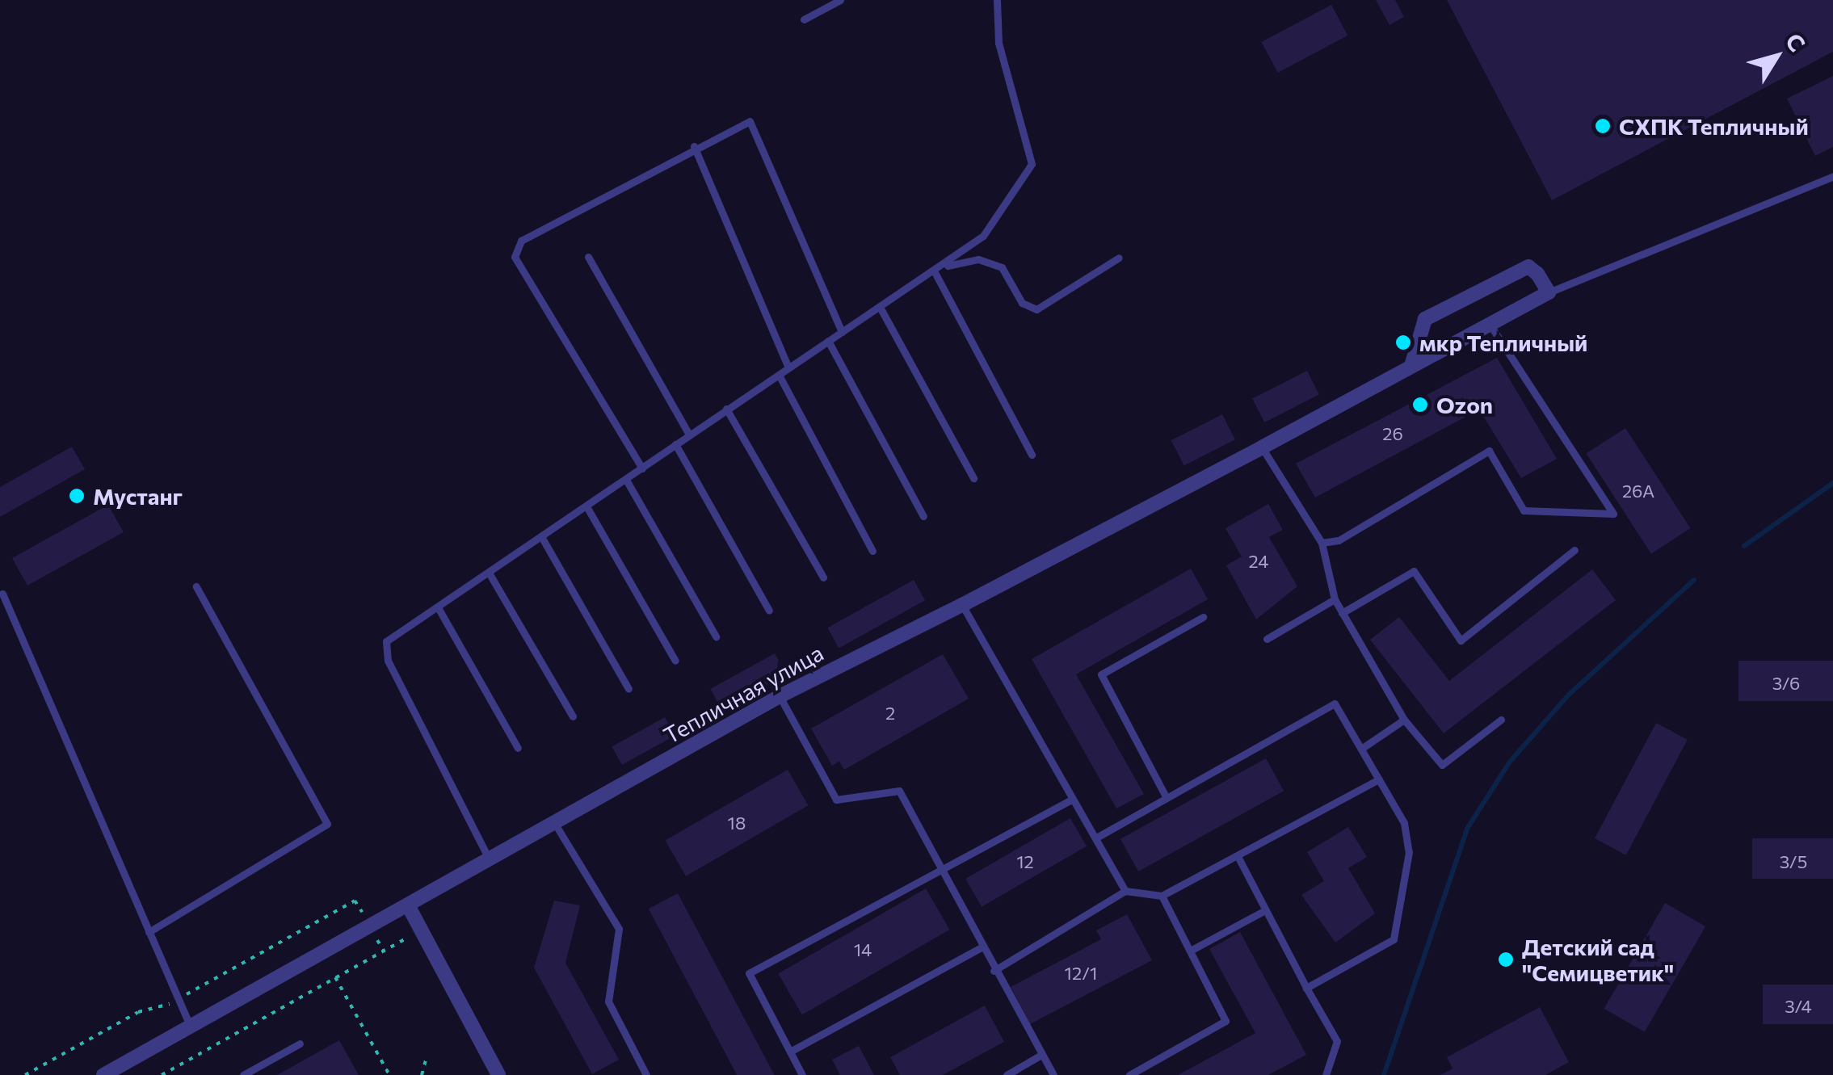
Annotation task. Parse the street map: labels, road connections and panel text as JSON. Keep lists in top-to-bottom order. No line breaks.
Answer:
{"streets":{"street":["Тепличная улица"]},"places":["СХПК Тепличный","мкр Тепличный","Ozon","Мустанг","Детский сад \"Семицветик\""],"house_numbers":["26","26А","24","3/6","2","18","12","3/5","14","12/1","3/4"],"north":"top right"}
